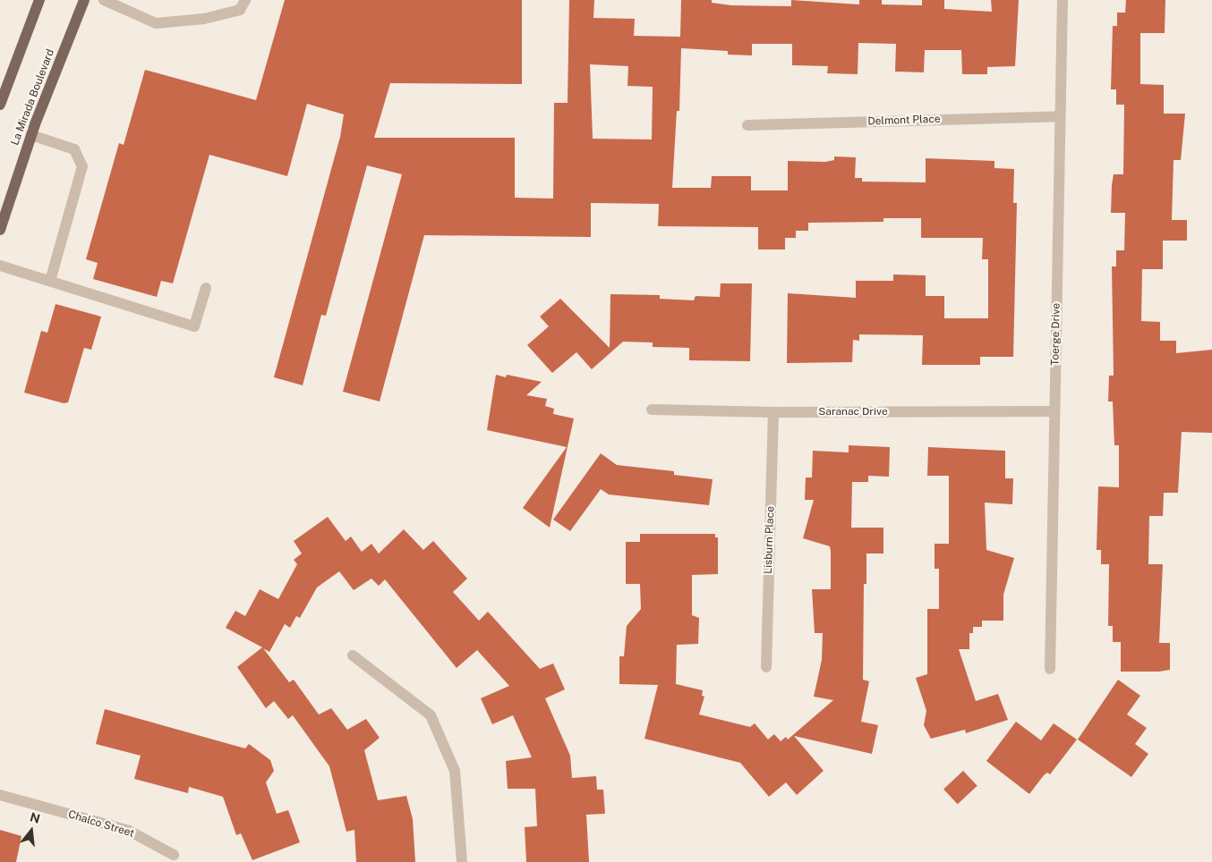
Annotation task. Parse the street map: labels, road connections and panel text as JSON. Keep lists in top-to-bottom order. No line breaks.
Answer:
{"streets":{"main road":["La Mirada Boulevard"],"street":["Delmont Place","Toerge Drive","Saranac Drive","Lisburn Place","Chalco Street"]},"crossings":[["Delmont Place","Toerge Drive"],["Toerge Drive","Saranac Drive"],["Saranac Drive","Lisburn Place"]],"north":"top"}
